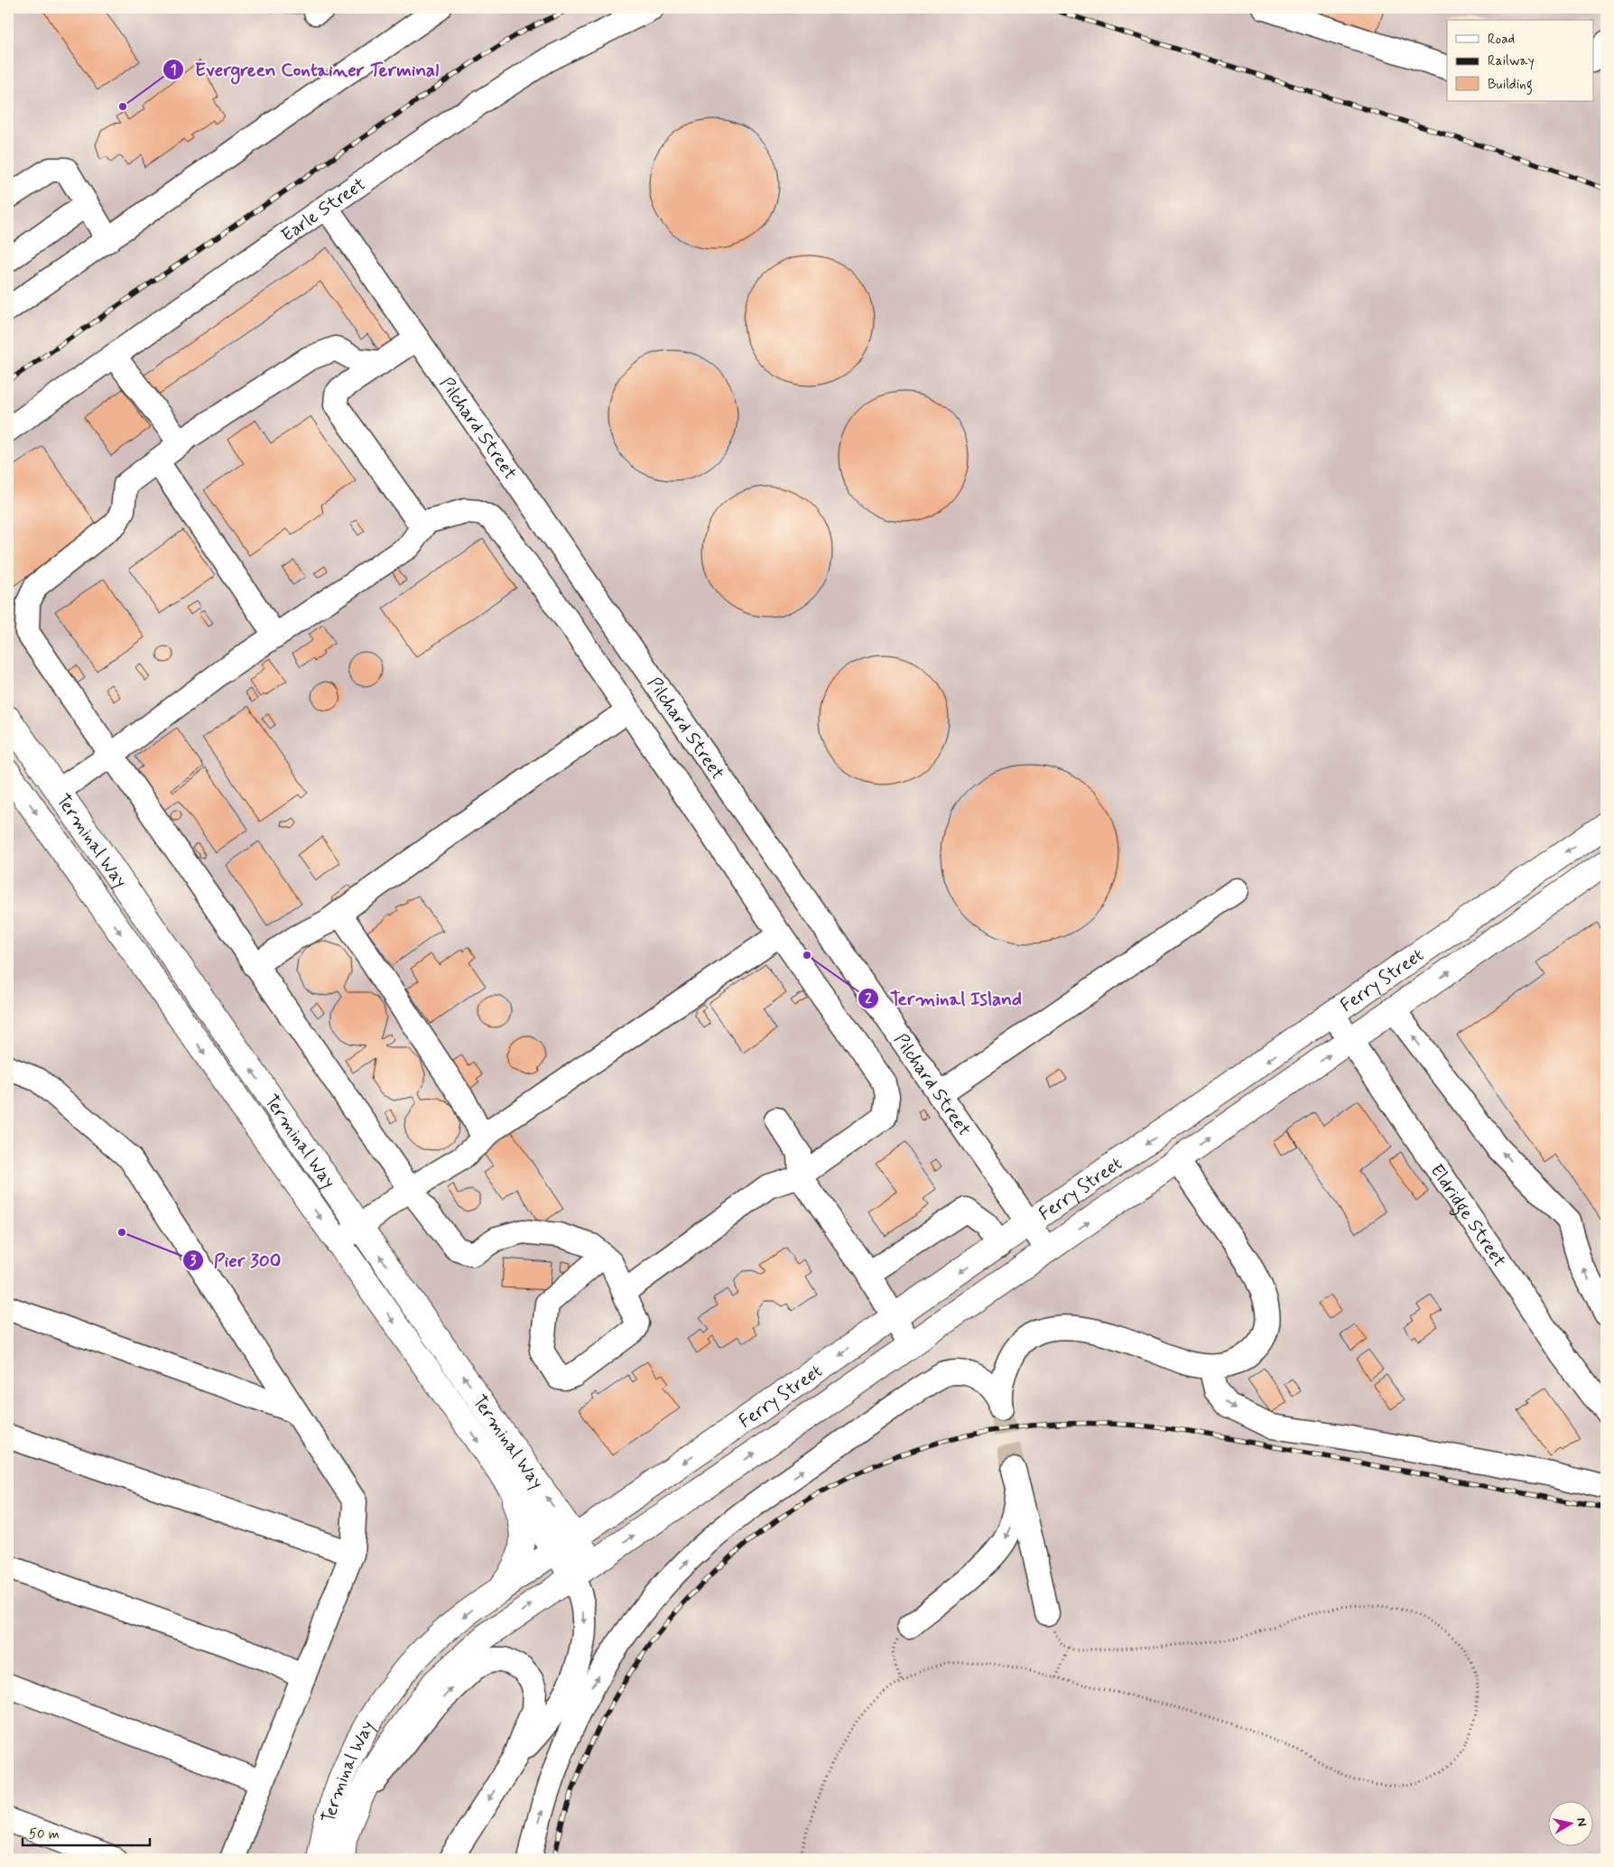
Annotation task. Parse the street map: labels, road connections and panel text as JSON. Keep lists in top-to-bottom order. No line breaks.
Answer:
{"streets":{"main road":["Terminal Way","Ferry Street"],"street":["Earle Street","Pilchard Street","Eldridge Street"]},"crossings":[["Earle Street","Pilchard Street"],["Pilchard Street","Ferry Street"],["Terminal Way","Ferry Street"],["Ferry Street","Eldridge Street"]],"places":["Evergreen Container Terminal","Terminal Island","Pier 300"],"legend":["Road","Railway","Building"],"scale_bar":"50 m","north":"right"}
